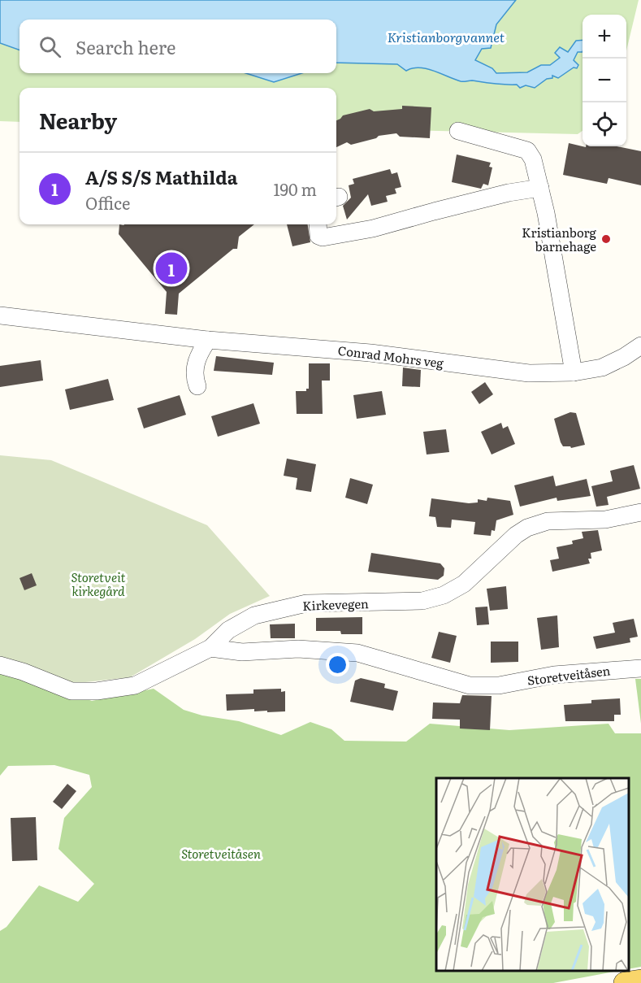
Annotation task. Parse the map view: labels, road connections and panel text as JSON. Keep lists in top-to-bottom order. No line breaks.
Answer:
{"streets":{"street":["Conrad Mohrs veg","Kirkevegen","Storetveitåsen"]},"crossings":[["Kirkevegen","Storetveitåsen"]],"water":["Kristianborgvannet"],"parks":["Storetveit kirkegård","Storetveitåsen"],"places":["Kristianborg barnehage"],"page":{"map_buttons":["+","−"],"search":"Search here","heading":"Nearby","list":[{"mark":"1","name":"A/S S/S Mathilda","note":"Office","value":"190 m"}],"pins":"1"}}
